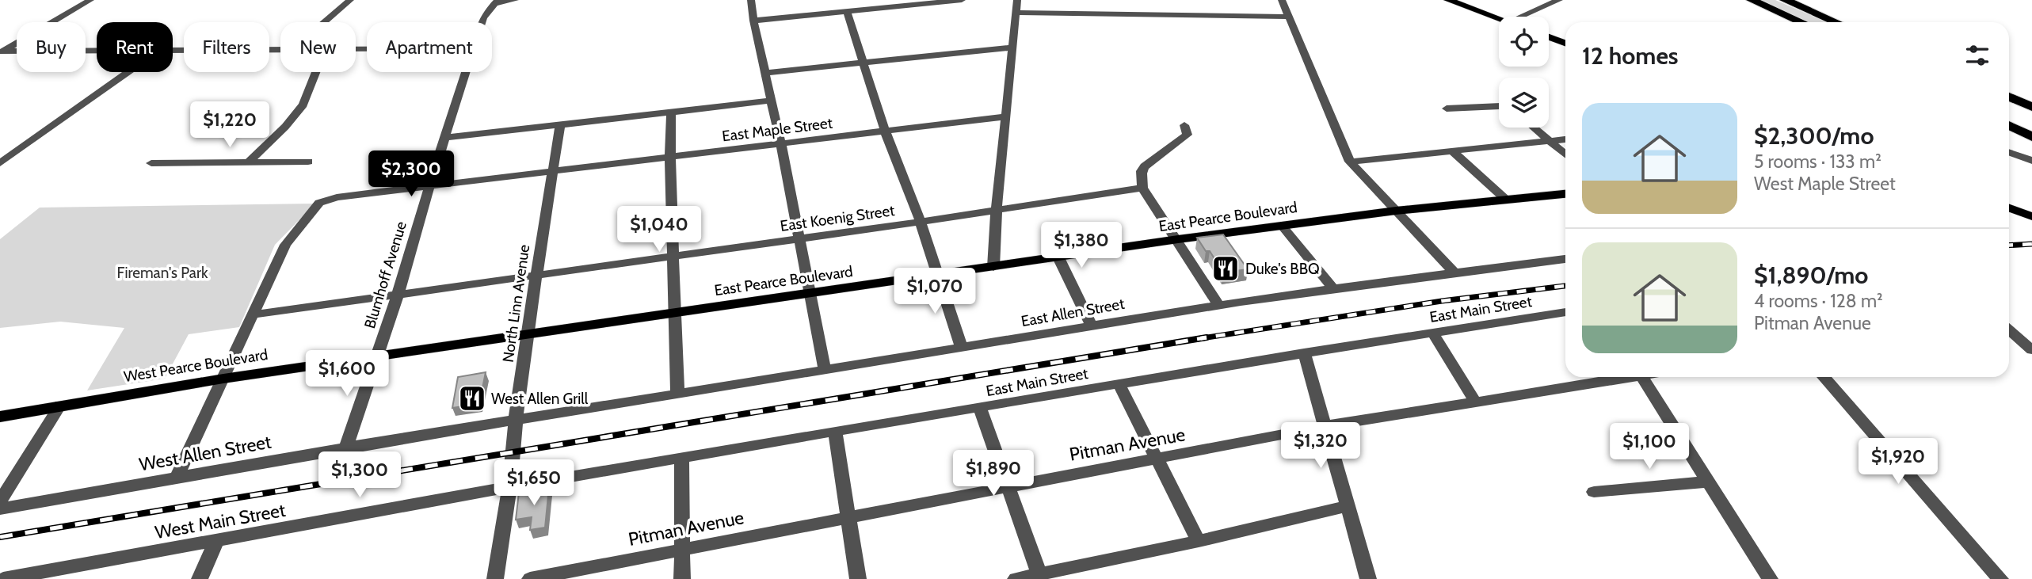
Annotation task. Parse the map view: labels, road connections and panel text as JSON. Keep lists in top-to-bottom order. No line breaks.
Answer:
{"streets":{"main road":["East Pearce Boulevard","West Pearce Boulevard"],"street":["East Maple Street","East Koenig Street","Blumhoff Avenue","North Linn Avenue","East Main Street","East Allen Street","Pitman Avenue","West Allen Street","West Main Street"]},"crossings":[["East Maple Street","East Koenig Street"],["East Maple Street","Blumhoff Avenue"],["East Maple Street","North Linn Avenue"],["East Pearce Boulevard","North Linn Avenue"],["East Pearce Boulevard","West Pearce Boulevard"],["East Koenig Street","Blumhoff Avenue"],["East Koenig Street","North Linn Avenue"],["Blumhoff Avenue","West Pearce Boulevard"],["Blumhoff Avenue","West Allen Street"],["North Linn Avenue","East Main Street"],["North Linn Avenue","East Allen Street"],["North Linn Avenue","West Pearce Boulevard"],["North Linn Avenue","West Allen Street"],["North Linn Avenue","West Main Street"],["East Main Street","West Main Street"],["East Allen Street","West Allen Street"]],"parks":["Fireman's Park"],"places":{"restaurant":["Duke's BBQ","West Allen Grill"]},"page":{"chip":["Buy","Rent","Filters","New","Apartment"],"heading":"12 homes","list":[{"name":"$2,300/mo","note":"5 rooms · 133 m² · West Maple Street"},{"name":"$1,890/mo","note":"4 rooms · 128 m² · Pitman Avenue"}],"price":["$1,220","$2,300","$1,040","$1,380","$1,070","$1,600","$1,320","$1,100","$1,920","$1,890","$1,300","$1,650"]}}
